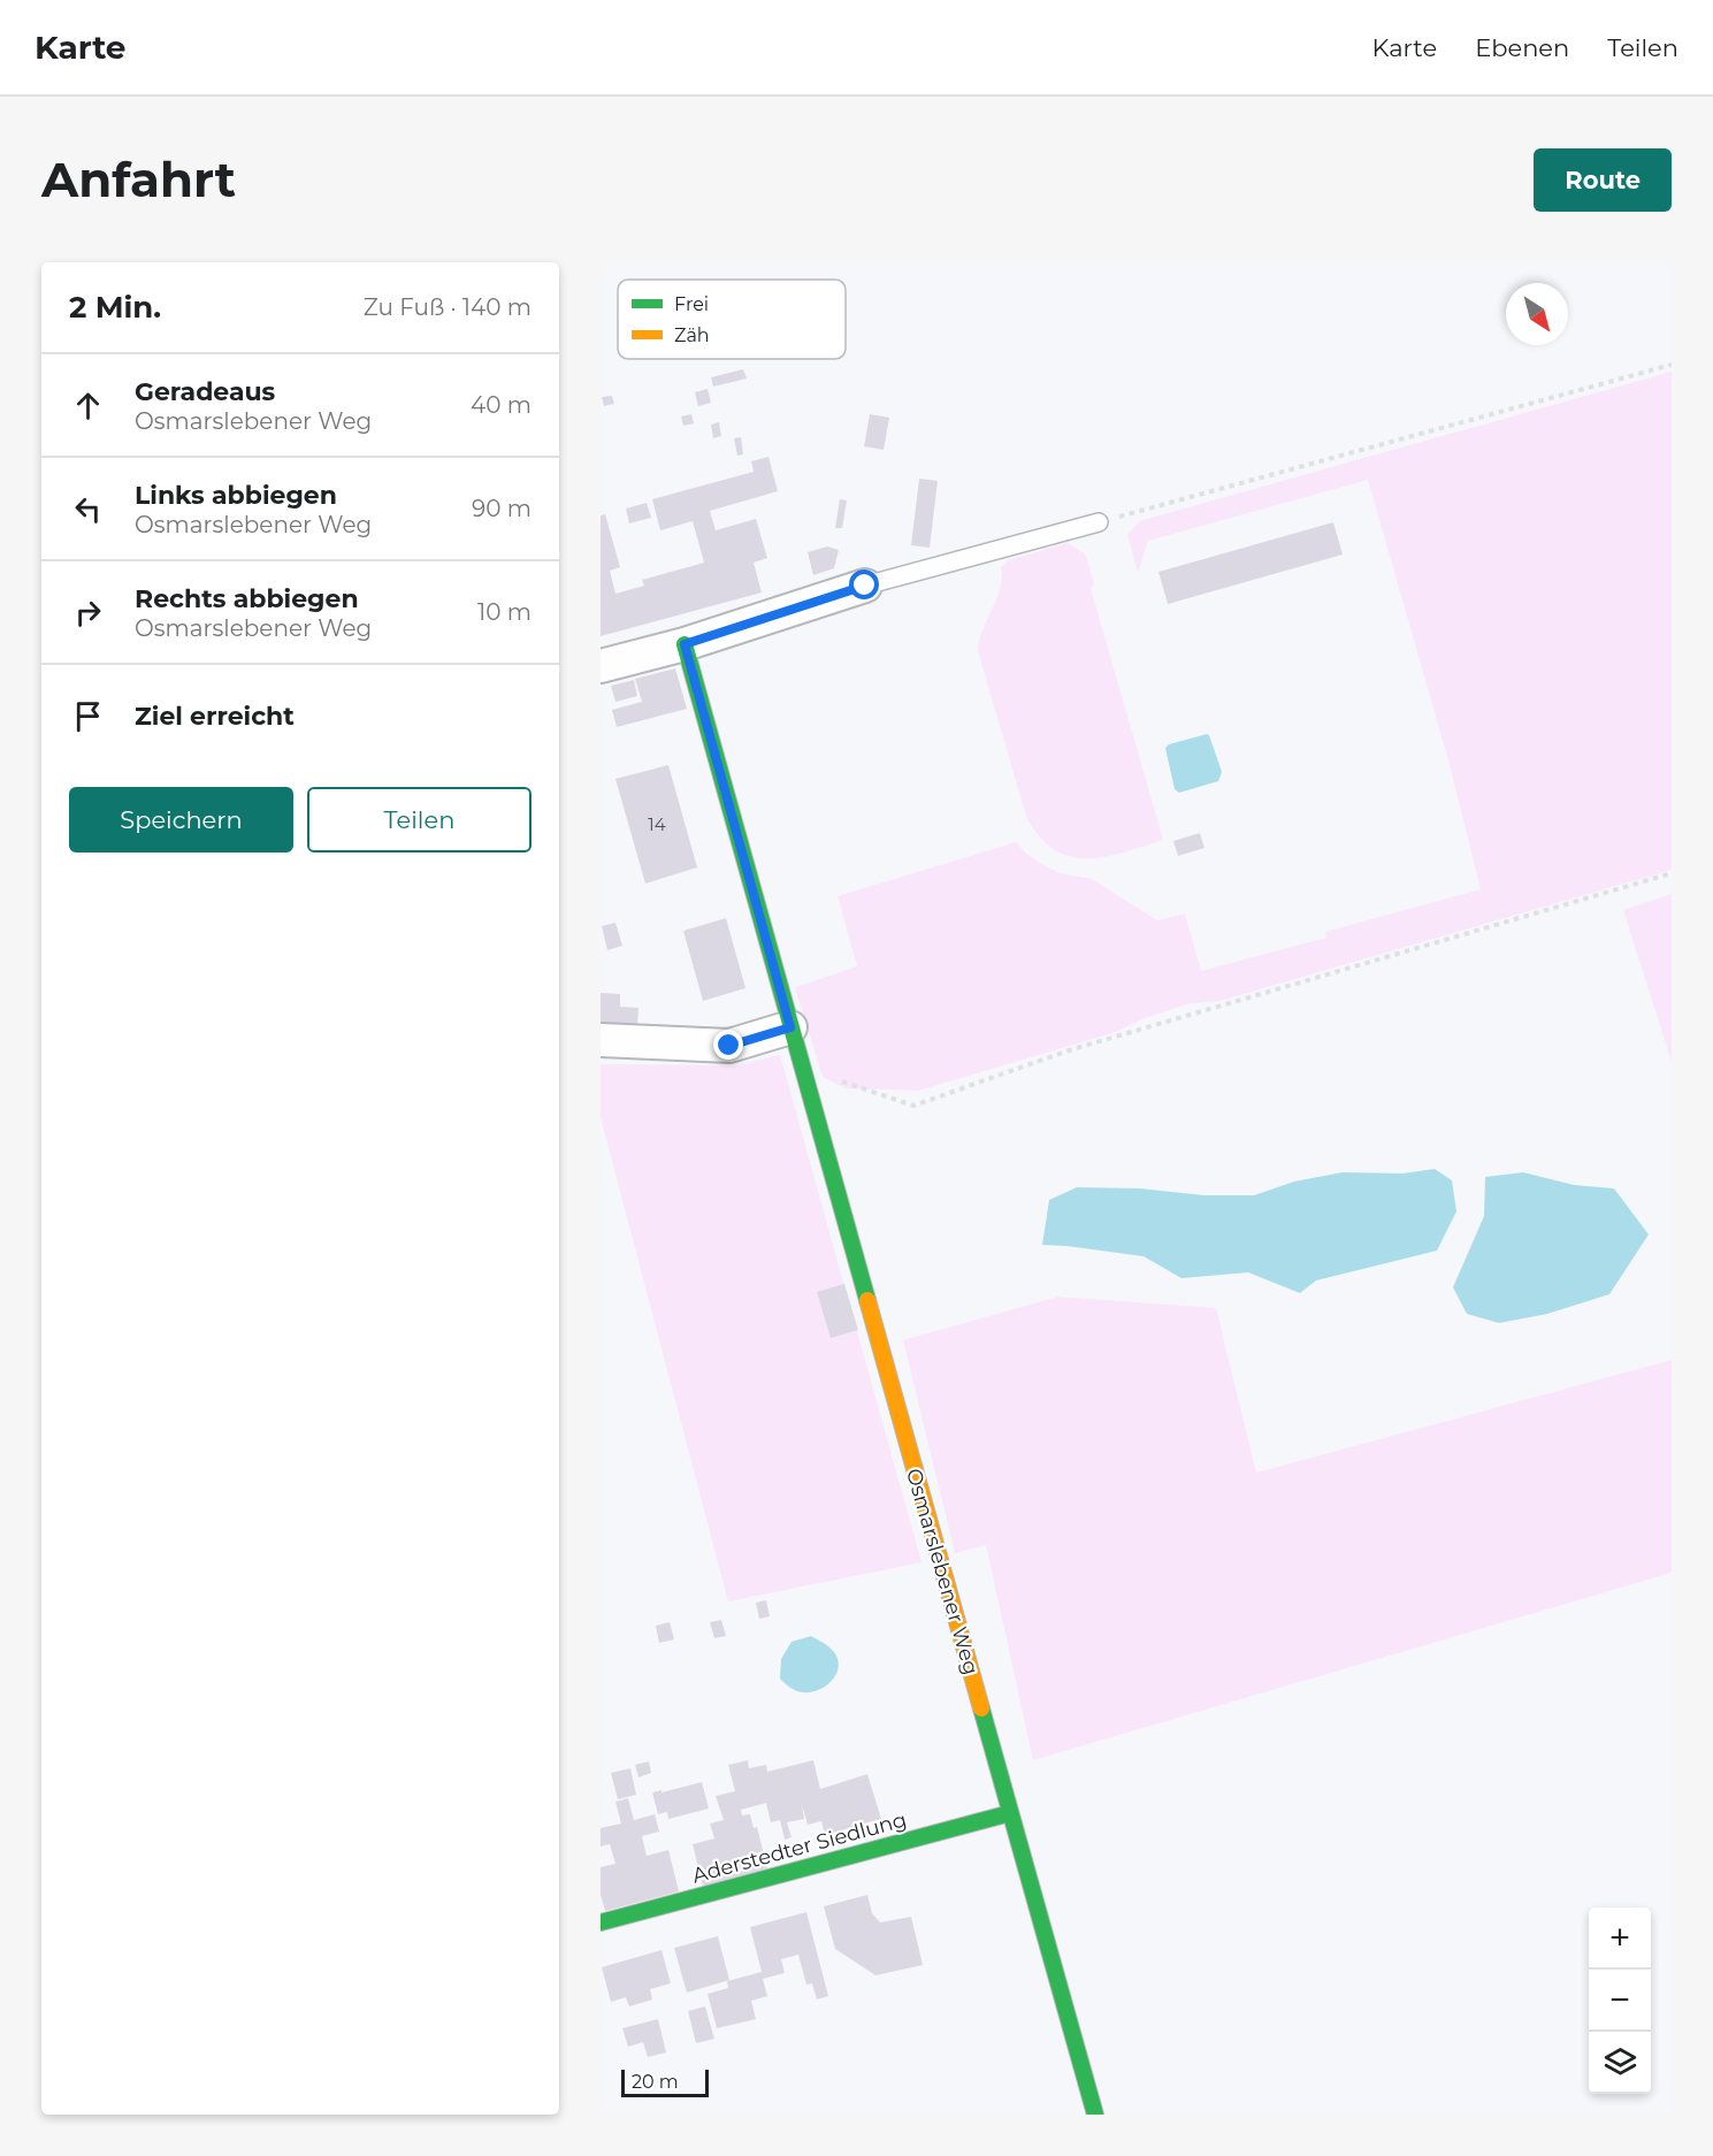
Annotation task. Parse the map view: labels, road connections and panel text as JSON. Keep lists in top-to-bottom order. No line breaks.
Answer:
{"streets":{"street":["Osmarslebener Weg","Aderstedter Siedlung"]},"crossings":[["Osmarslebener Weg","Aderstedter Siedlung"]],"house_numbers":["14"],"legend":["Frei","Zäh"],"scale_bar":"20 m","north":"bottom right","page":{"header":"Karte","nav":["Karte","Ebenen","Teilen"],"buttons":["Route",["Speichern","Teilen"]],"title":"Anfahrt","heading":["2 Min.","Zu Fuß · 140 m"],"list":[["Geradeaus","Osmarslebener Weg","40 m"],["Links abbiegen","Osmarslebener Weg","90 m"],["Rechts abbiegen","Osmarslebener Weg","10 m"],"Ziel erreicht"],"map_buttons":["+","−"],"scale":"20 m"}}
